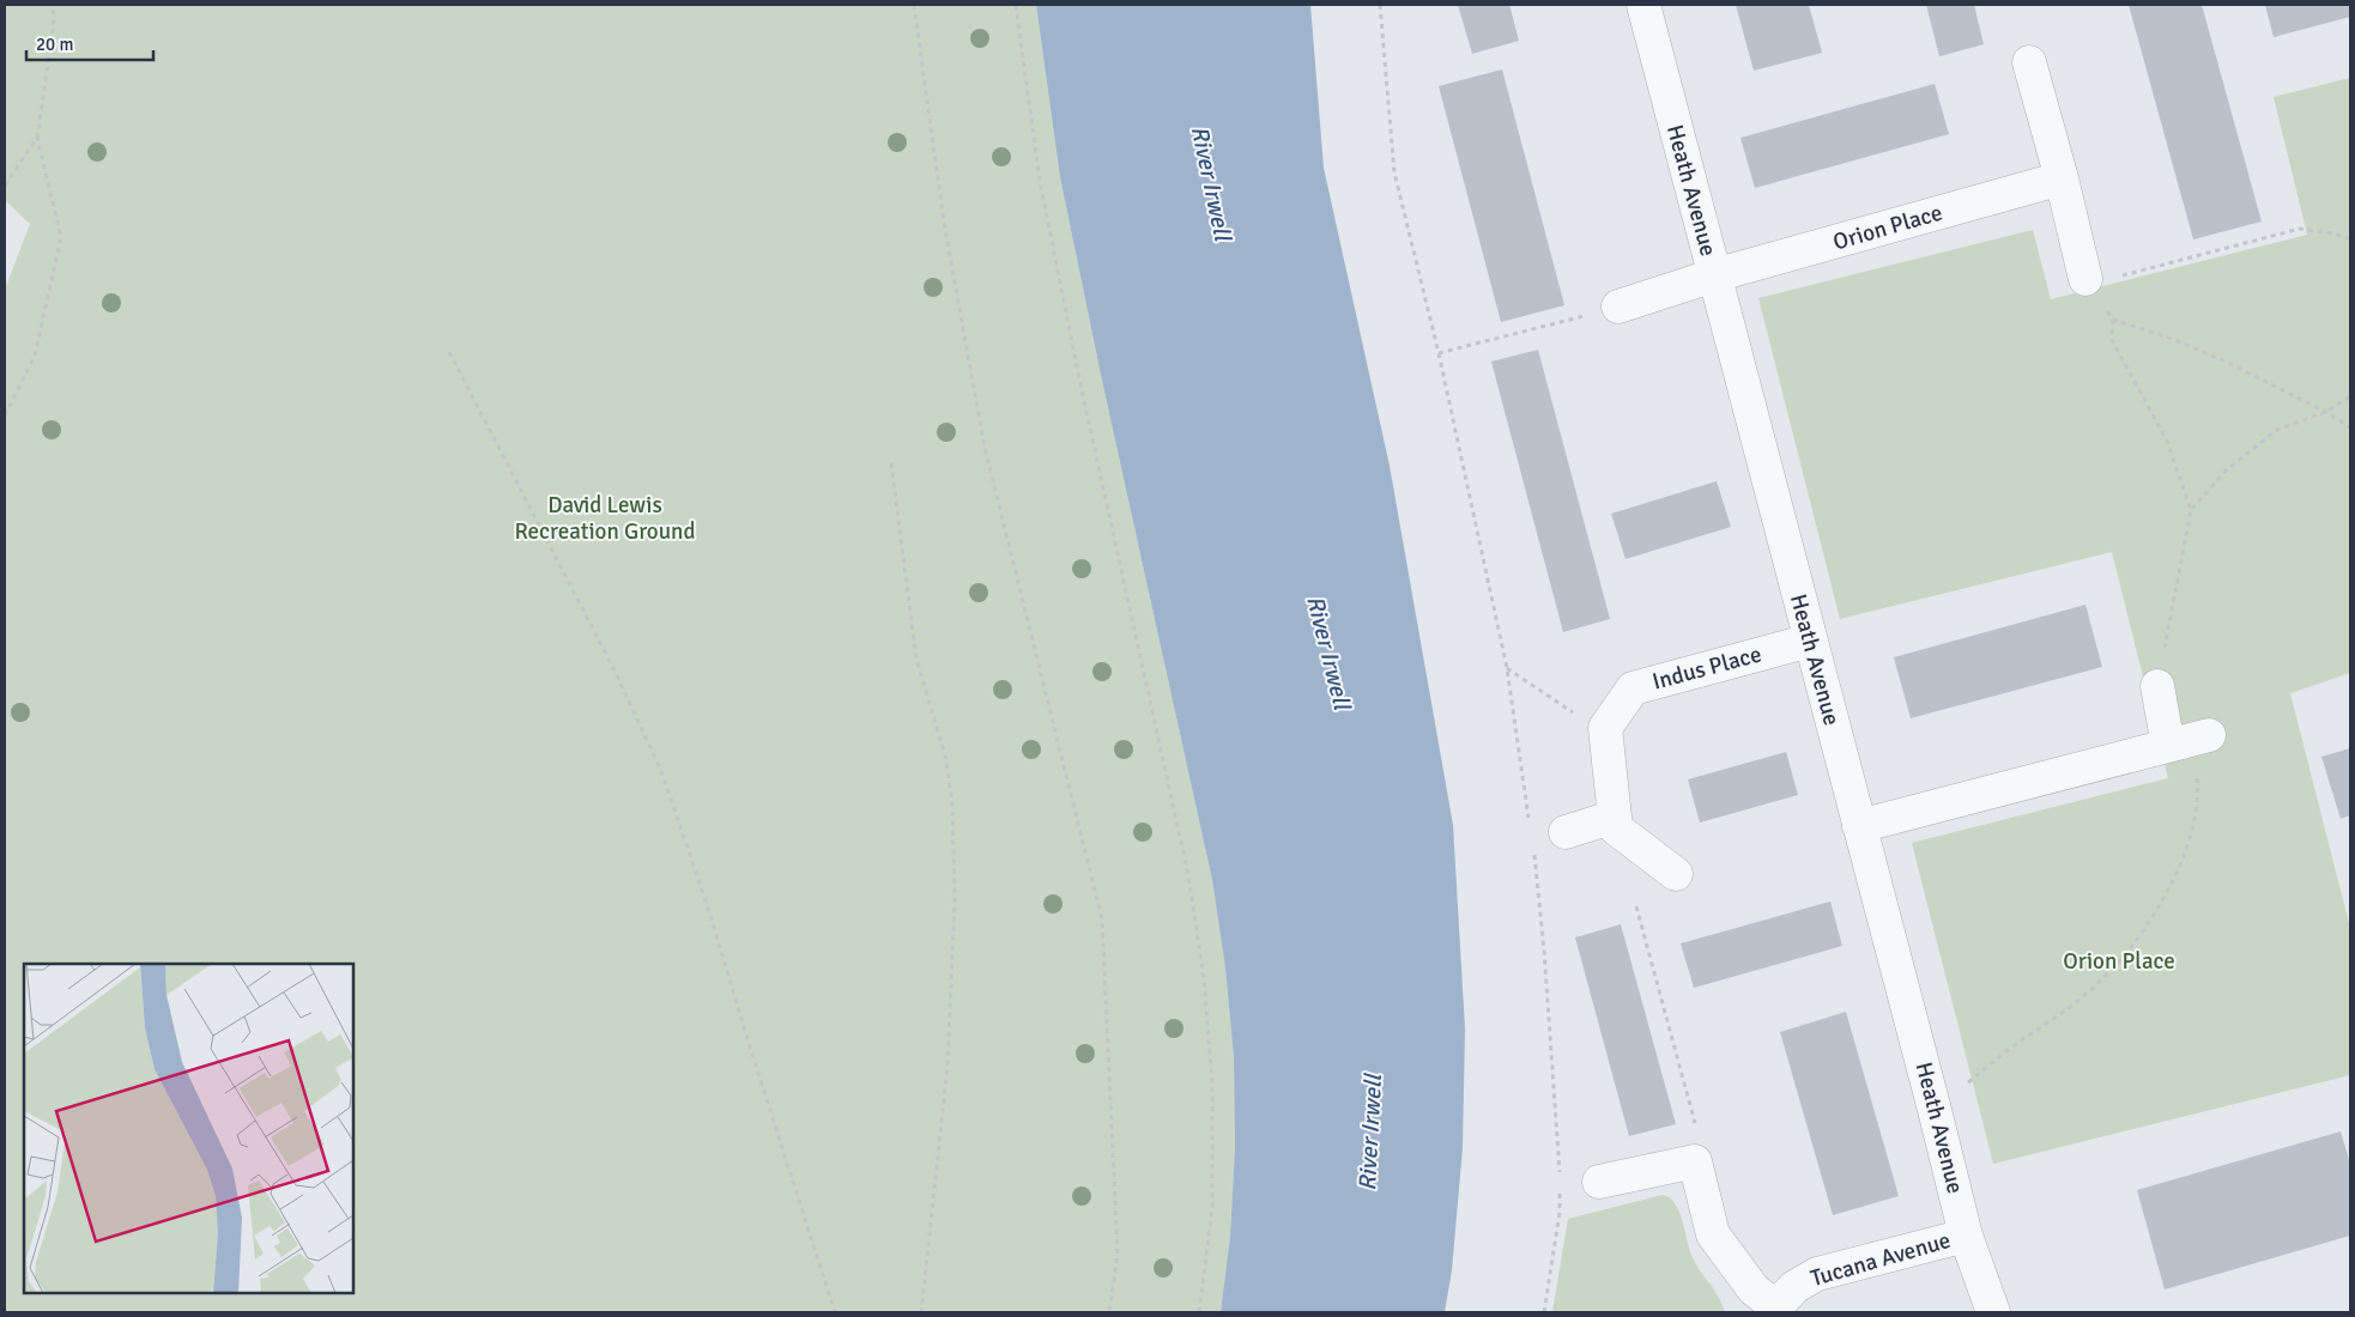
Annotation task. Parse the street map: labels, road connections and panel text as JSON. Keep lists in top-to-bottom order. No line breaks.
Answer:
{"streets":{"street":["Heath Avenue","Orion Place","Indus Place","Tucana Avenue"]},"crossings":[["Heath Avenue","Orion Place"],["Heath Avenue","Indus Place"],["Heath Avenue","Tucana Avenue"]],"water":["River Irwell"],"parks":["David Lewis Recreation Ground","Orion Place"],"scale_bar":"20 m"}
